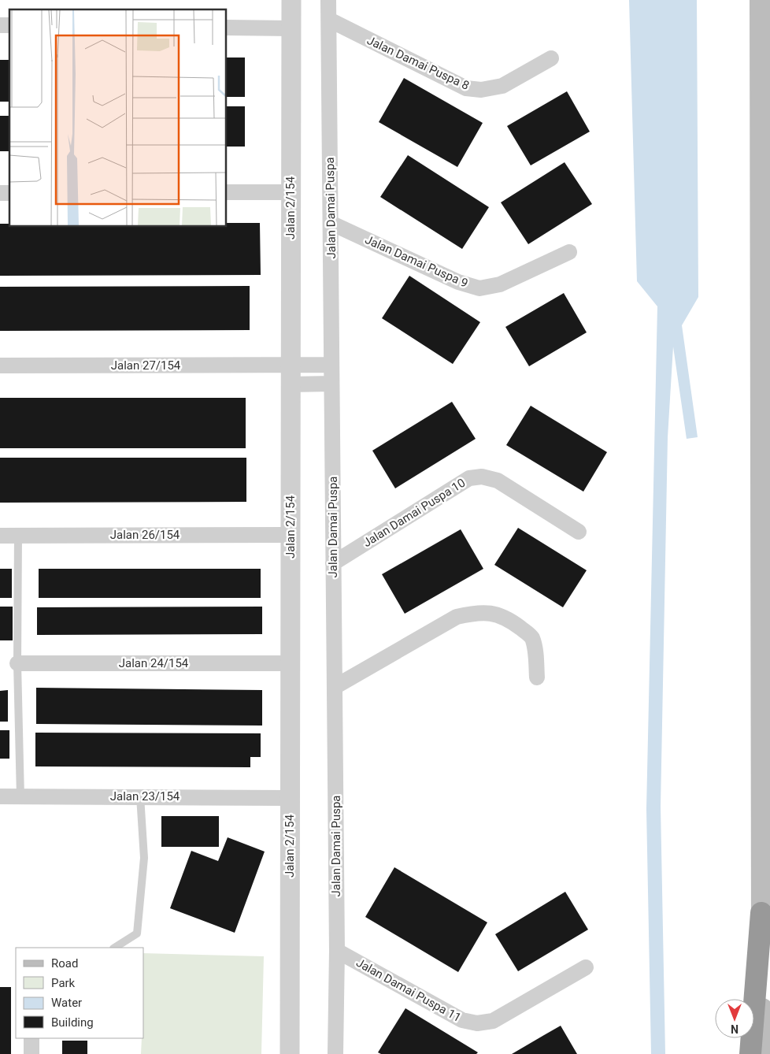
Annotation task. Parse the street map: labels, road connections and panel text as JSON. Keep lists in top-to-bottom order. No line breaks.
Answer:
{"streets":{"street":["Jalan Damai Puspa 8","Jalan 2/154","Jalan Damai Puspa","Jalan Damai Puspa 9","Jalan 27/154","Jalan Damai Puspa 10","Jalan 26/154","Jalan 24/154","Jalan 23/154","Jalan Damai Puspa 11"]},"crossings":[["Jalan Damai Puspa 8","Jalan Damai Puspa"],["Jalan 2/154","Jalan 27/154"],["Jalan 2/154","Jalan 26/154"],["Jalan 2/154","Jalan 24/154"],["Jalan 2/154","Jalan 23/154"],["Jalan Damai Puspa","Jalan Damai Puspa 9"],["Jalan Damai Puspa","Jalan Damai Puspa 10"],["Jalan Damai Puspa","Jalan Damai Puspa 11"]],"legend":["Road","Park","Water","Building"],"north":"bottom"}
